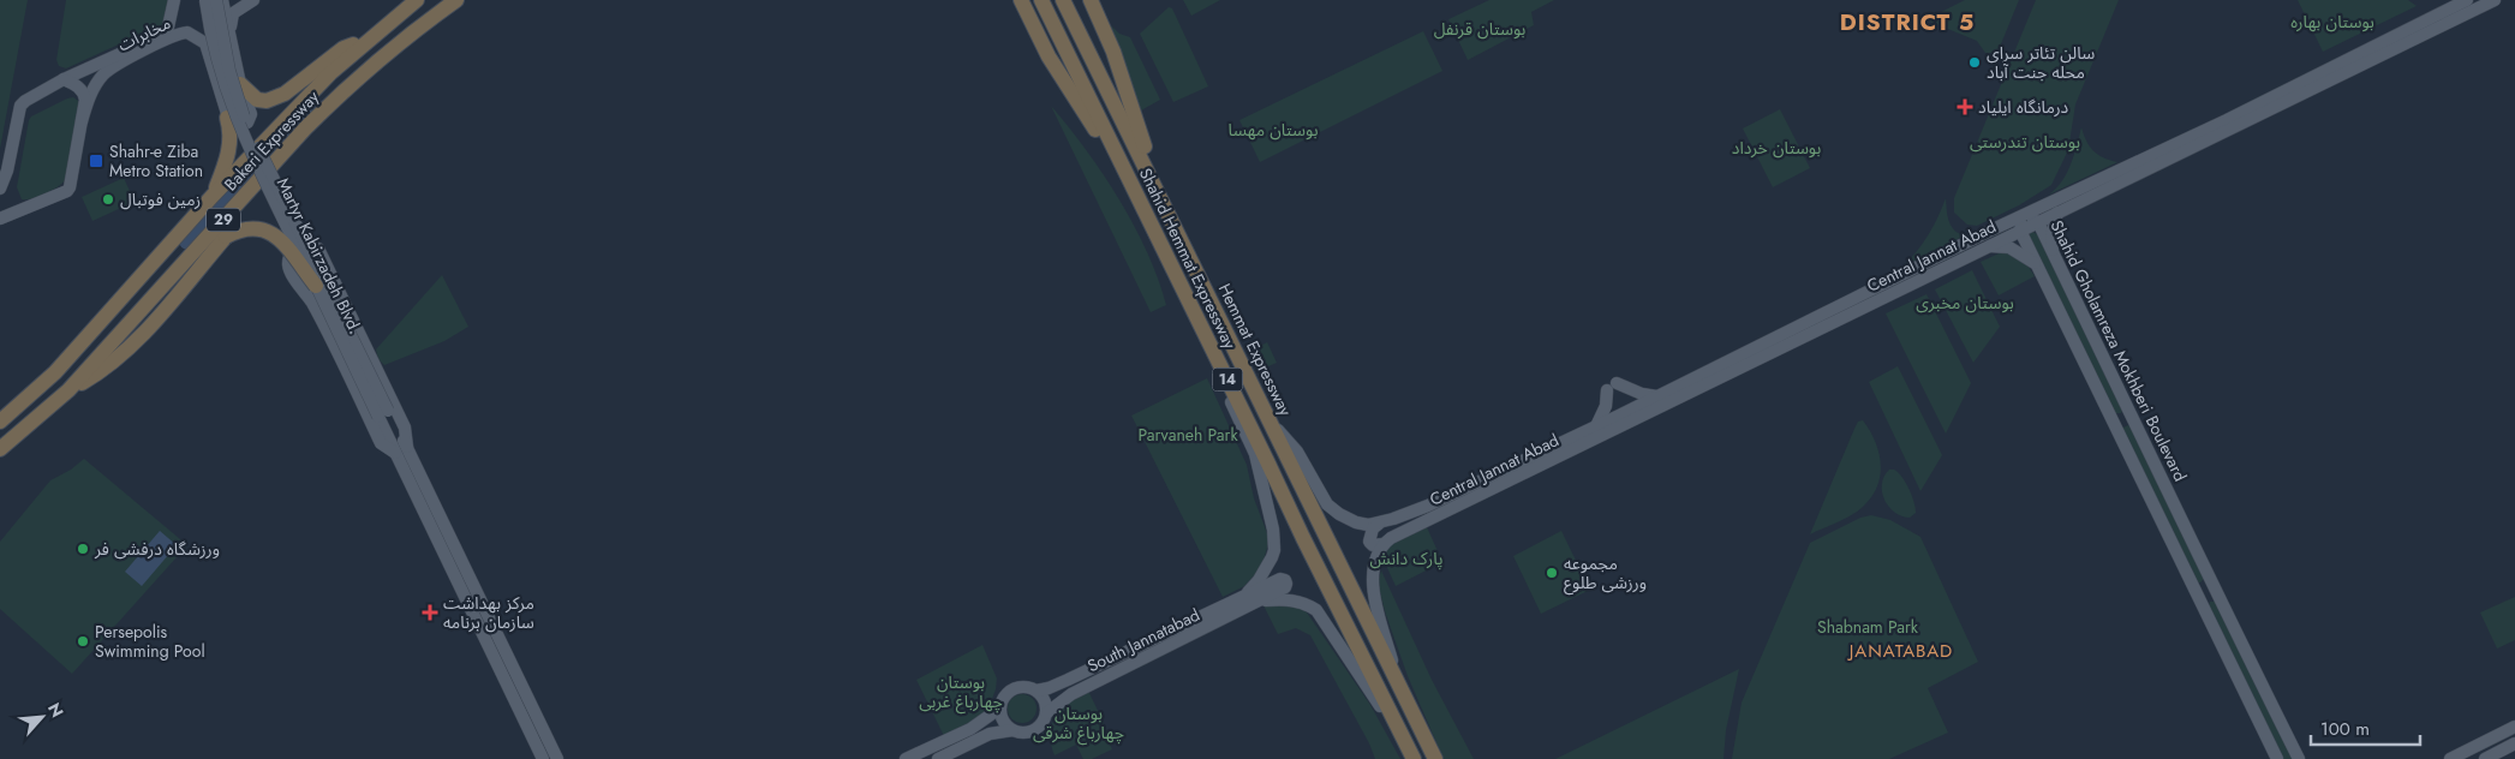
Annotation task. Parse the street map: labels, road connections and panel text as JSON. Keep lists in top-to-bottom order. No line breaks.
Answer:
{"streets":{"highway":["Bakeri Expressway","29","Shahid Hemmat Expressway","Hemmat Expressway","14"],"main road":["مخابرات","Martyr Kabirzadeh Blvd.","Central Jannat Abad","Shahid Gholamreza Mokhberi Boulevard","South Jannatabad"]},"crossings":[["Central Jannat Abad","Shahid Gholamreza Mokhberi Boulevard"],["Hemmat Expressway","14"]],"districts":["DISTRICT 5","JANATABAD"],"parks":["بوستان بهاره","بوستان قرنفل","بوستان مهسا","بوستان تندرستی","بوستان خرداد","بوستان مخبری","Parvaneh Park","پارک دانش","Shabnam Park","بوستان چهارباغ غربی","بوستان چهارباغ شرقی"],"places":{"other":["سالن تئاتر سرای محله جنت آباد","زمین فوتبال","ورزشگاه درفشی فر","مجموعه ورزشی طلوع","Persepolis Swimming Pool"],"health":["درمانگاه ایلیاد","مرکز بهداشت سازمان برنامه"],"transit":["Shahr-e Ziba Metro Station"]},"scale_bar":"100 m","north":"top right"}
